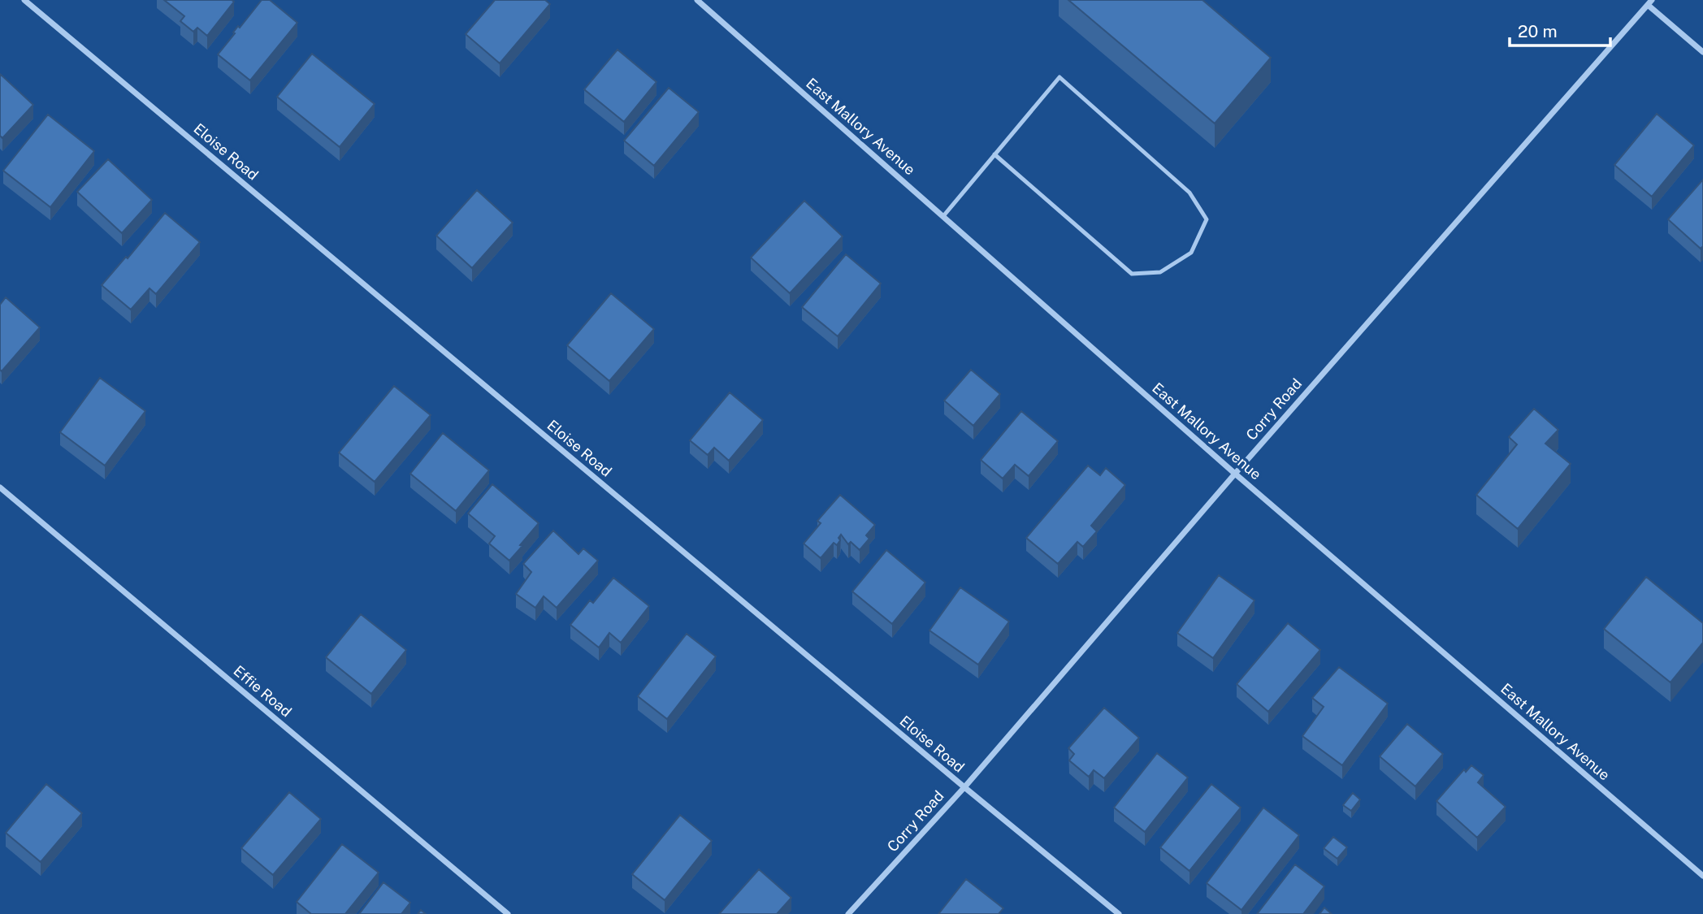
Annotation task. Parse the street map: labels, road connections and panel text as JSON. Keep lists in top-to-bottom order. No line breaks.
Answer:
{"streets":{"street":["East Mallory Avenue","Eloise Road","Corry Road","Effie Road"]},"crossings":[["East Mallory Avenue","Corry Road"],["Eloise Road","Corry Road"]],"scale_bar":"20 m"}
